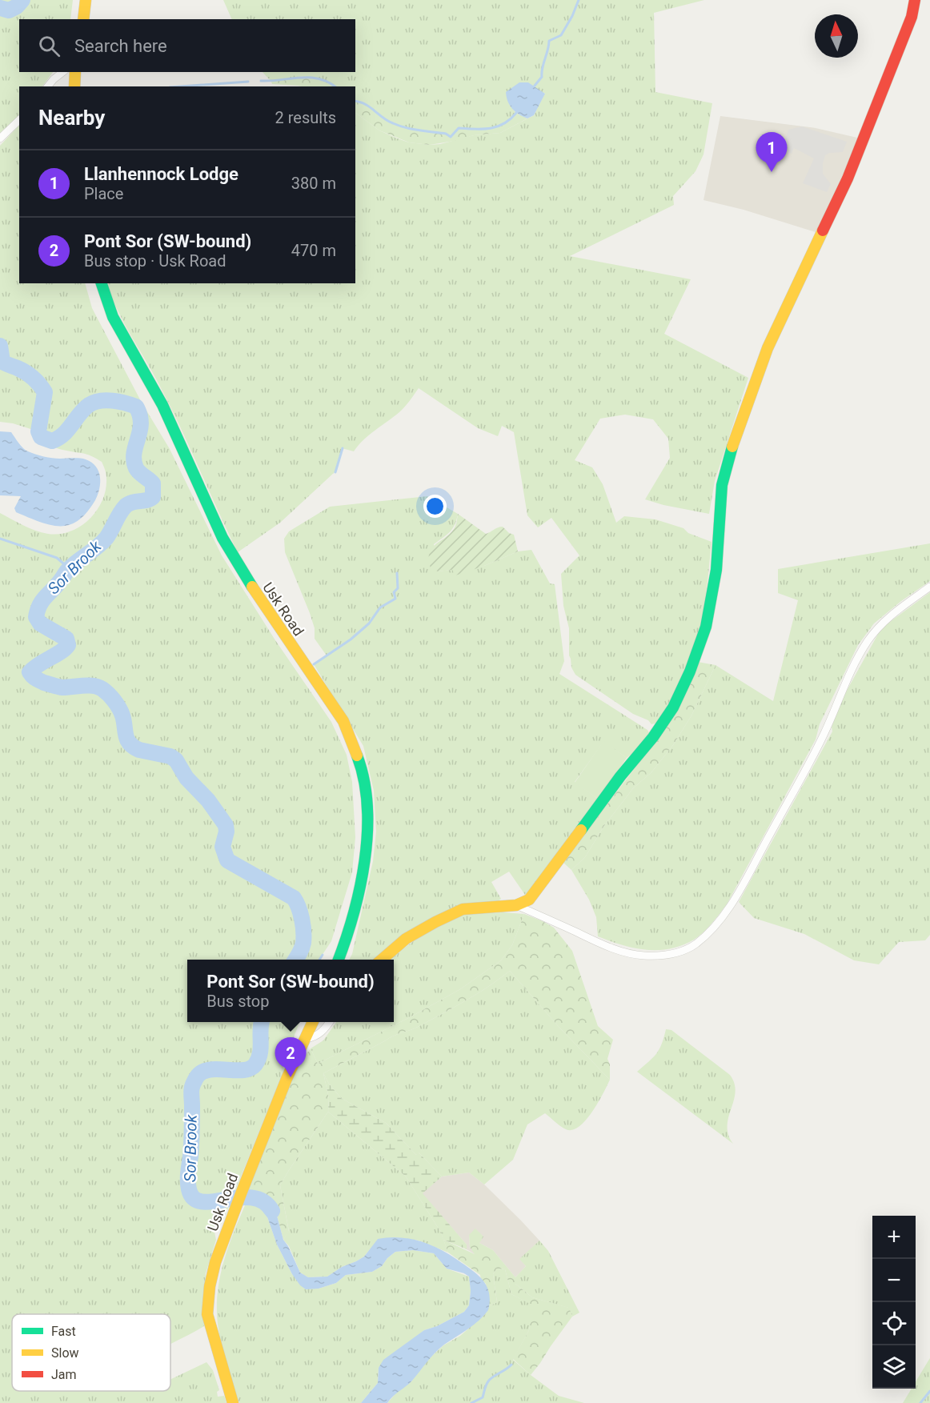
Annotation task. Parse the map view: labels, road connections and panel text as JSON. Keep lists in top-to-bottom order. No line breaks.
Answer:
{"streets":{"street":["Usk Road"]},"water":["Sor Brook"],"legend":["Fast","Slow","Jam"],"north":"top","page":{"search":"Search here","heading":["Nearby","2 results"],"pins":["1","2"],"list":[{"mark":"1","name":"Llanhennock Lodge","note":"Place","value":"380 m"},{"mark":"2","name":"Pont Sor (SW-bound)","note":"Bus stop · Usk Road","value":"470 m"}],"popup":["Pont Sor (SW-bound)","Bus stop"],"map_buttons":["+","−"]}}
